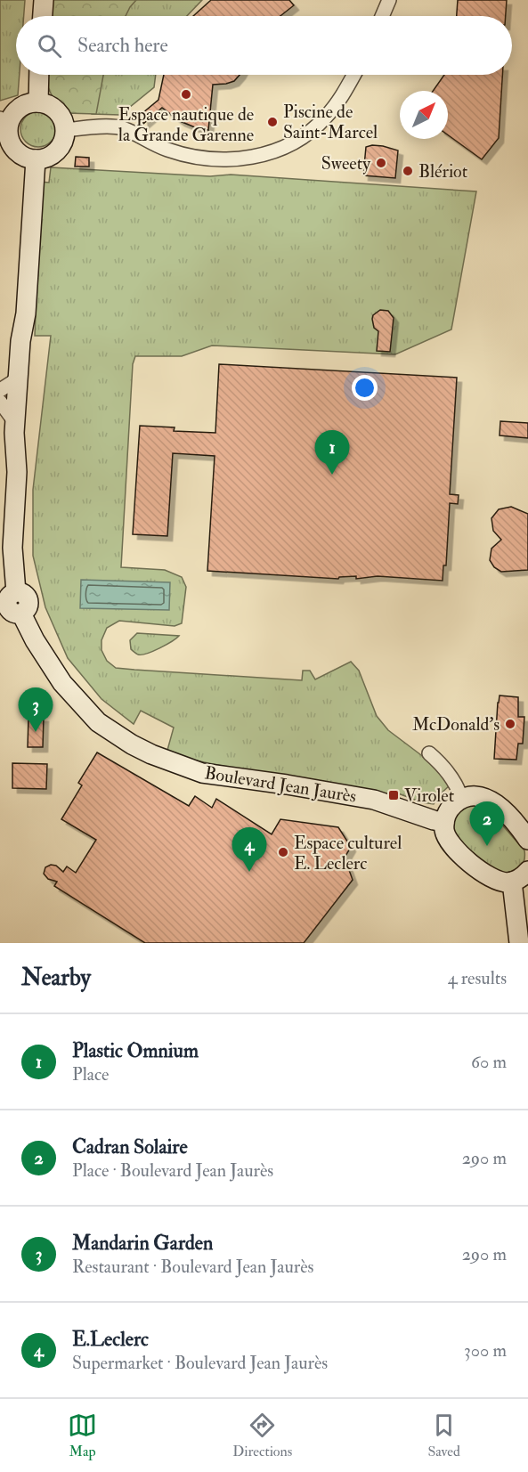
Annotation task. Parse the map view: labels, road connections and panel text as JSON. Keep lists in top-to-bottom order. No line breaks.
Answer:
{"streets":{"main road":["Boulevard Jean Jaurès"]},"places":{"other":["Espace nautique de la Grande Garenne","Piscine de Saint-Marcel","Sweety","Blériot","McDonald's","Espace culturel E. Leclerc"],"transit":["Virolet"]},"north":"top right","page":{"search":"Search here","pins":["1","3","2","4"],"heading":["Nearby","4 results"],"list":[{"mark":"1","name":"Plastic Omnium","note":"Place","value":"60 m"},{"mark":"2","name":"Cadran Solaire","note":"Place · Boulevard Jean Jaurès","value":"290 m"},{"mark":"3","name":"Mandarin Garden","note":"Restaurant · Boulevard Jean Jaurès","value":"290 m"},{"mark":"4","name":"E.Leclerc","note":"Supermarket · Boulevard Jean Jaurès","value":"300 m"}],"nav":["Map","Directions","Saved"]}}
